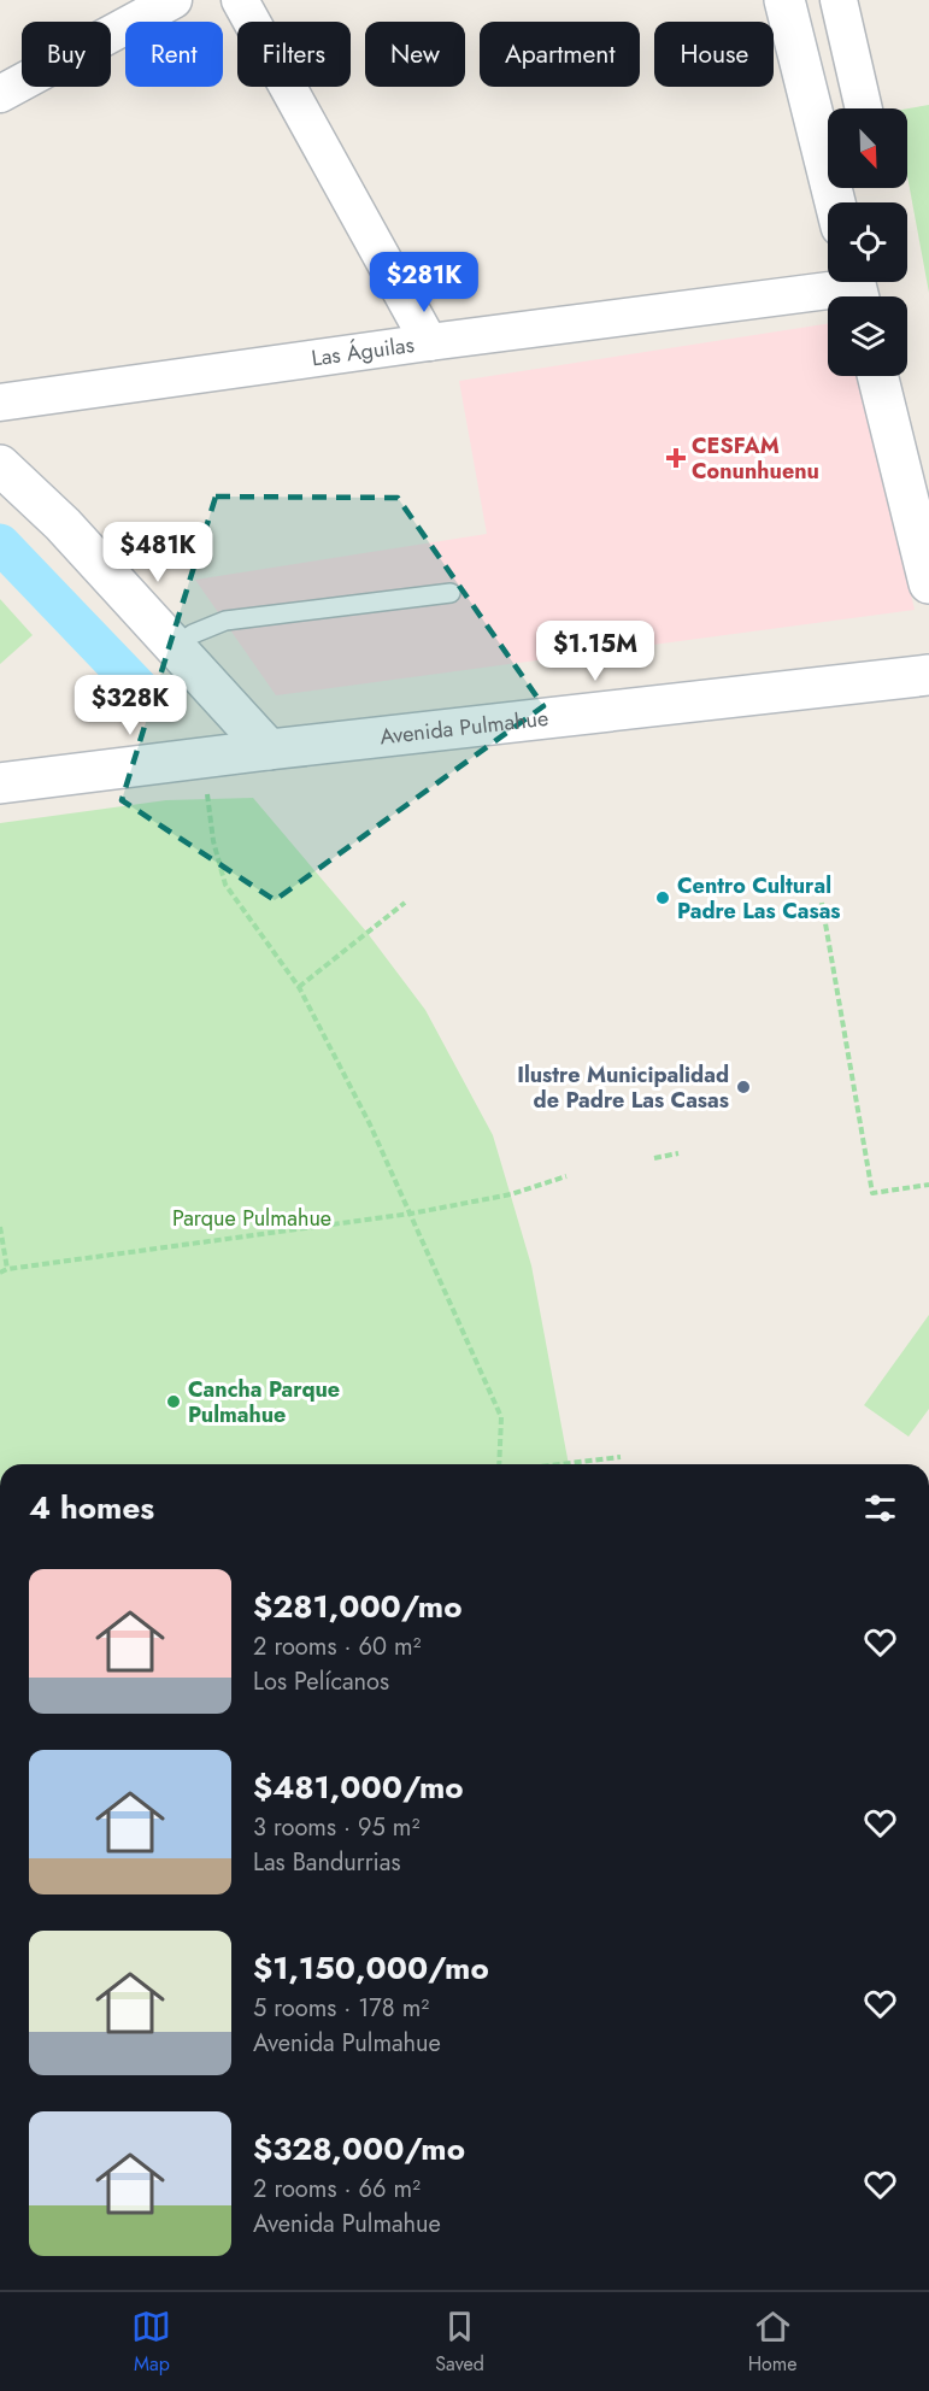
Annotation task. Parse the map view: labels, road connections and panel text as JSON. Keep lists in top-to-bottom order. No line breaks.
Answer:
{"streets":{"street":["Las Águilas","Avenida Pulmahue"]},"parks":["Parque Pulmahue"],"places":{"health":["CESFAM Conunhuenu"],"other":["Centro Cultural Padre Las Casas","Ilustre Municipalidad de Padre Las Casas","Cancha Parque Pulmahue"]},"north":"bottom right","page":{"chip":["Buy","Rent","Filters","New","Apartment","House"],"price":["$281K","$481K","$1.15M","$328K"],"heading":"4 homes","list":[{"name":"$281,000/mo","note":"2 rooms · 60 m² · Los Pelícanos"},{"name":"$481,000/mo","note":"3 rooms · 95 m² · Las Bandurrias"},{"name":"$1,150,000/mo","note":"5 rooms · 178 m² · Avenida Pulmahue"},{"name":"$328,000/mo","note":"2 rooms · 66 m² · Avenida Pulmahue"}],"tabs":["Map","Saved","Home"]}}
